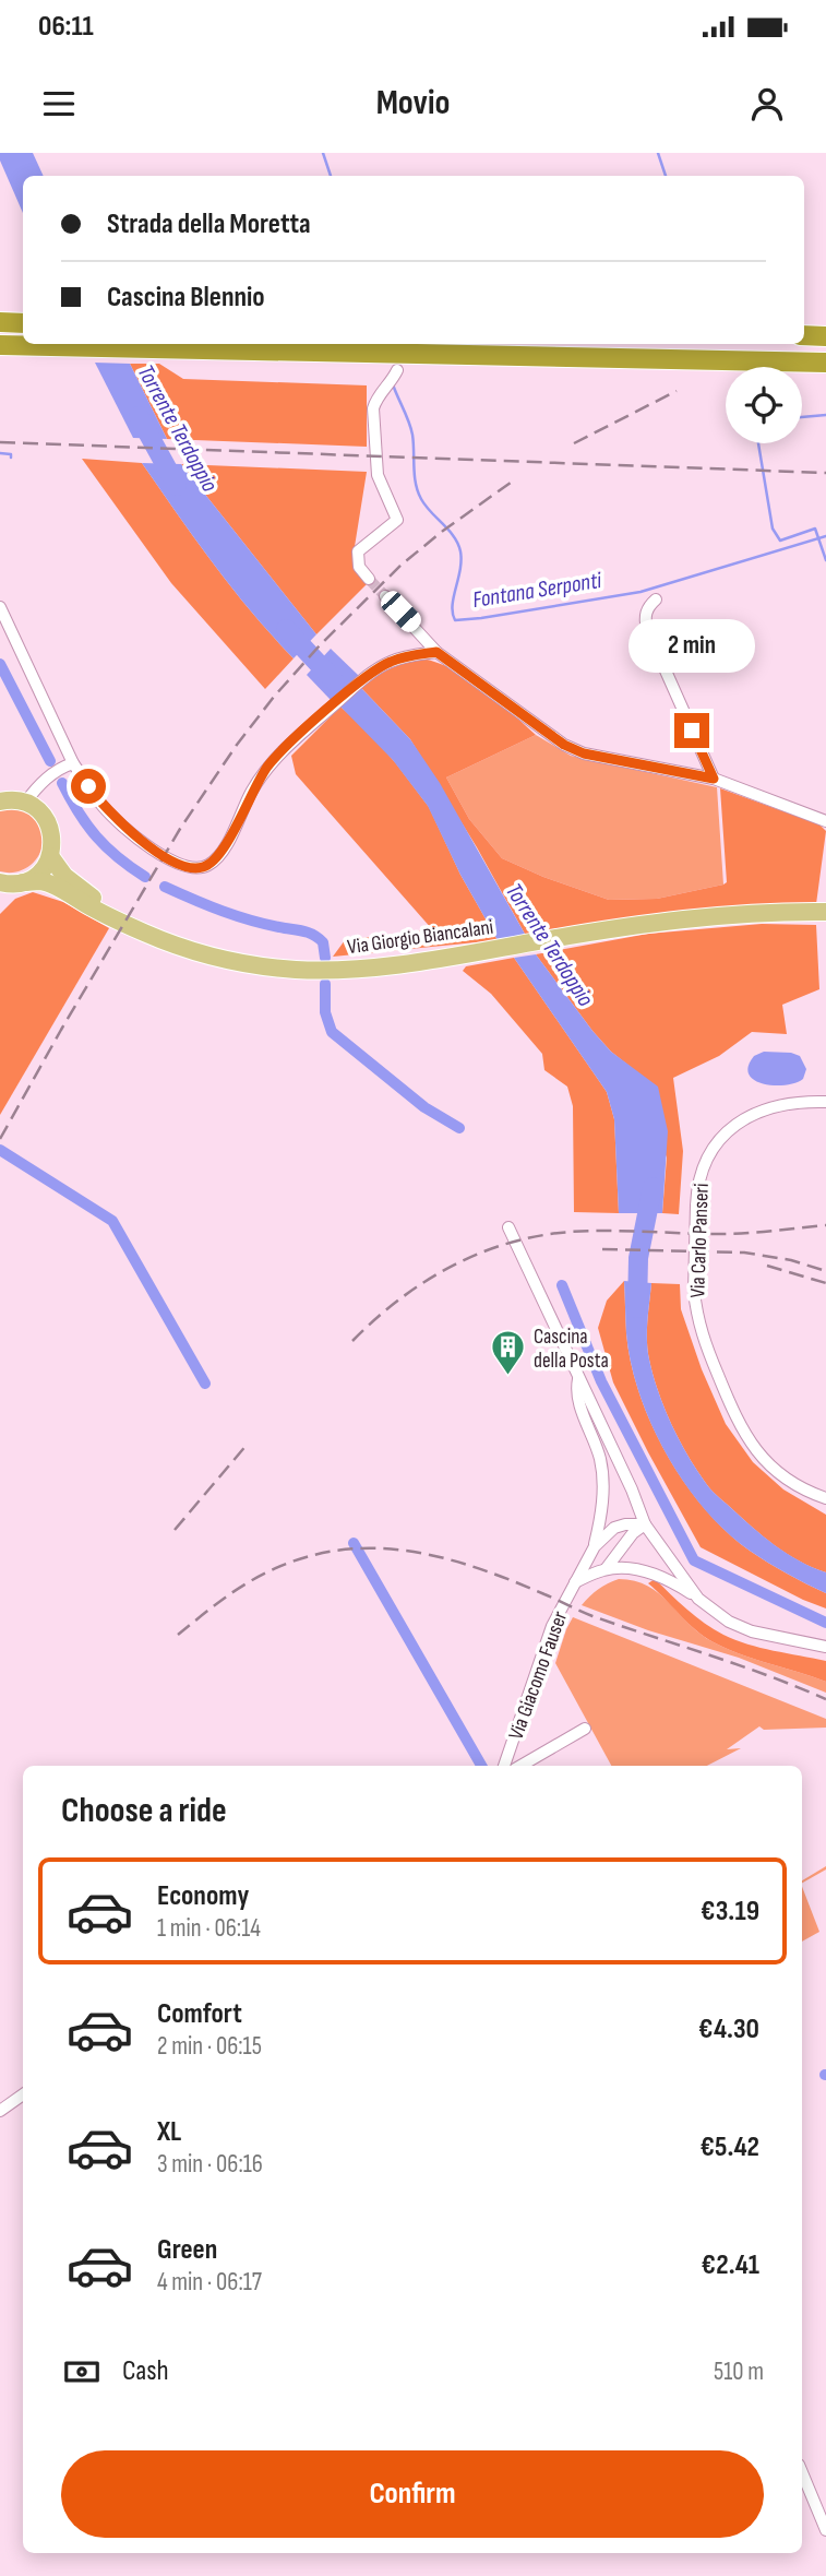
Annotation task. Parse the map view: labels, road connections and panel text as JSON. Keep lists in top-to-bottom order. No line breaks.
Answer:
{"streets":{"main road":["Via Giorgio Biancalani"],"street":["Via Carlo Panseri","Via Giacomo Fauser"]},"water":["Torrente Terdoppio","Fontana Serponti"],"places":{"building":["Cascina della Posta"]},"page":{"status":"06:11","header":"Movio","banner":["Strada della Moretta","Cascina Blennio"],"bubble":"2 min","heading":"Choose a ride","list":[{"name":"Economy","note":"1 min · 06:14","value":"€3.19"},{"name":"Comfort","note":"2 min · 06:15","value":"€4.30"},{"name":"XL","note":"3 min · 06:16","value":"€5.42"},{"name":"Green","note":"4 min · 06:17","value":"€2.41"}],"pay":["Cash","510 m"],"buttons":"Confirm"}}
